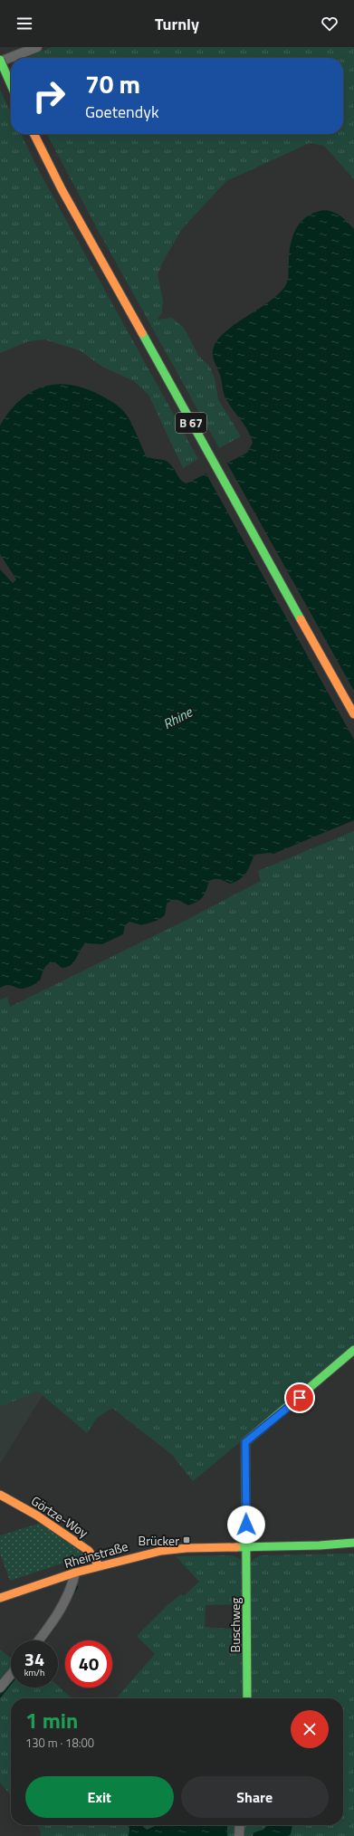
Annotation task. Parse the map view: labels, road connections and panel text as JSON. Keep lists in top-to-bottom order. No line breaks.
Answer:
{"streets":{"main road":["B 67","Görtze-Woy","Rheinstraße","Buschweg"]},"crossings":[["Görtze-Woy","Rheinstraße"],["Rheinstraße","Buschweg"]],"water":["Rhine"],"places":{"transit":["Brücker"]},"page":{"header":"Turnly","turn":["70 m","Goetendyk"],"speed":"34 km/h","limit":"40","heading":["1 min","130 m · 18:00"],"buttons":["Exit","Share"]}}
